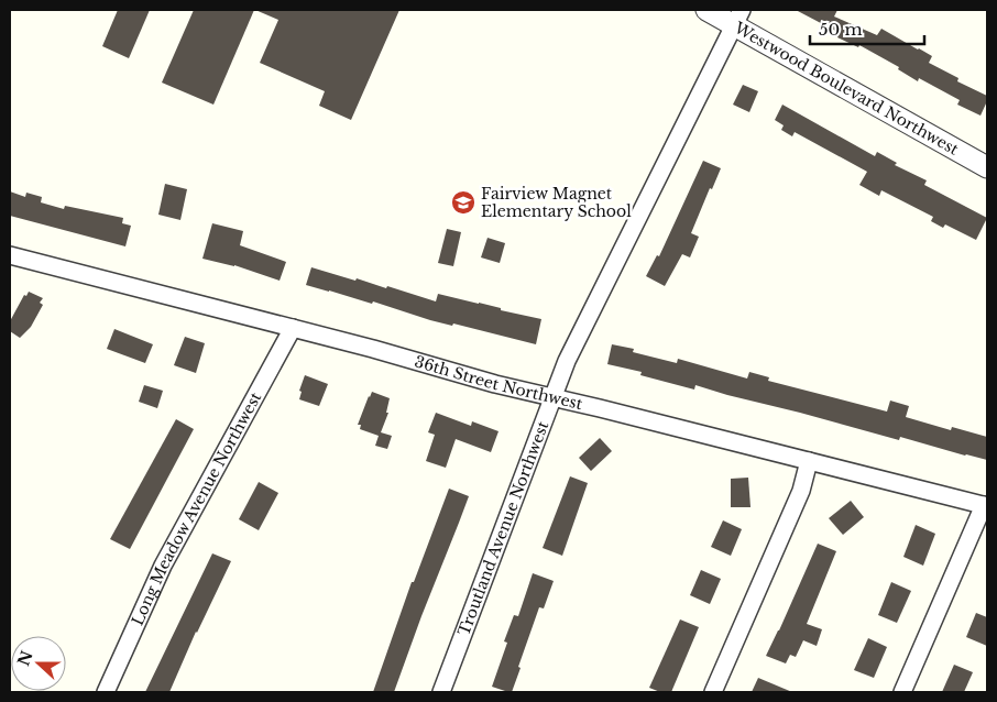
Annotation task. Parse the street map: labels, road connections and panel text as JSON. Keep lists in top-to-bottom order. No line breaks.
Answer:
{"streets":{"street":["Westwood Boulevard Northwest","36th Street Northwest","Long Meadow Avenue Northwest","Troutland Avenue Northwest"]},"crossings":[["Westwood Boulevard Northwest","Troutland Avenue Northwest"],["36th Street Northwest","Long Meadow Avenue Northwest"],["36th Street Northwest","Troutland Avenue Northwest"]],"places":{"school or university":["Fairview Magnet Elementary School"]},"scale_bar":"50 m","north":"left"}
